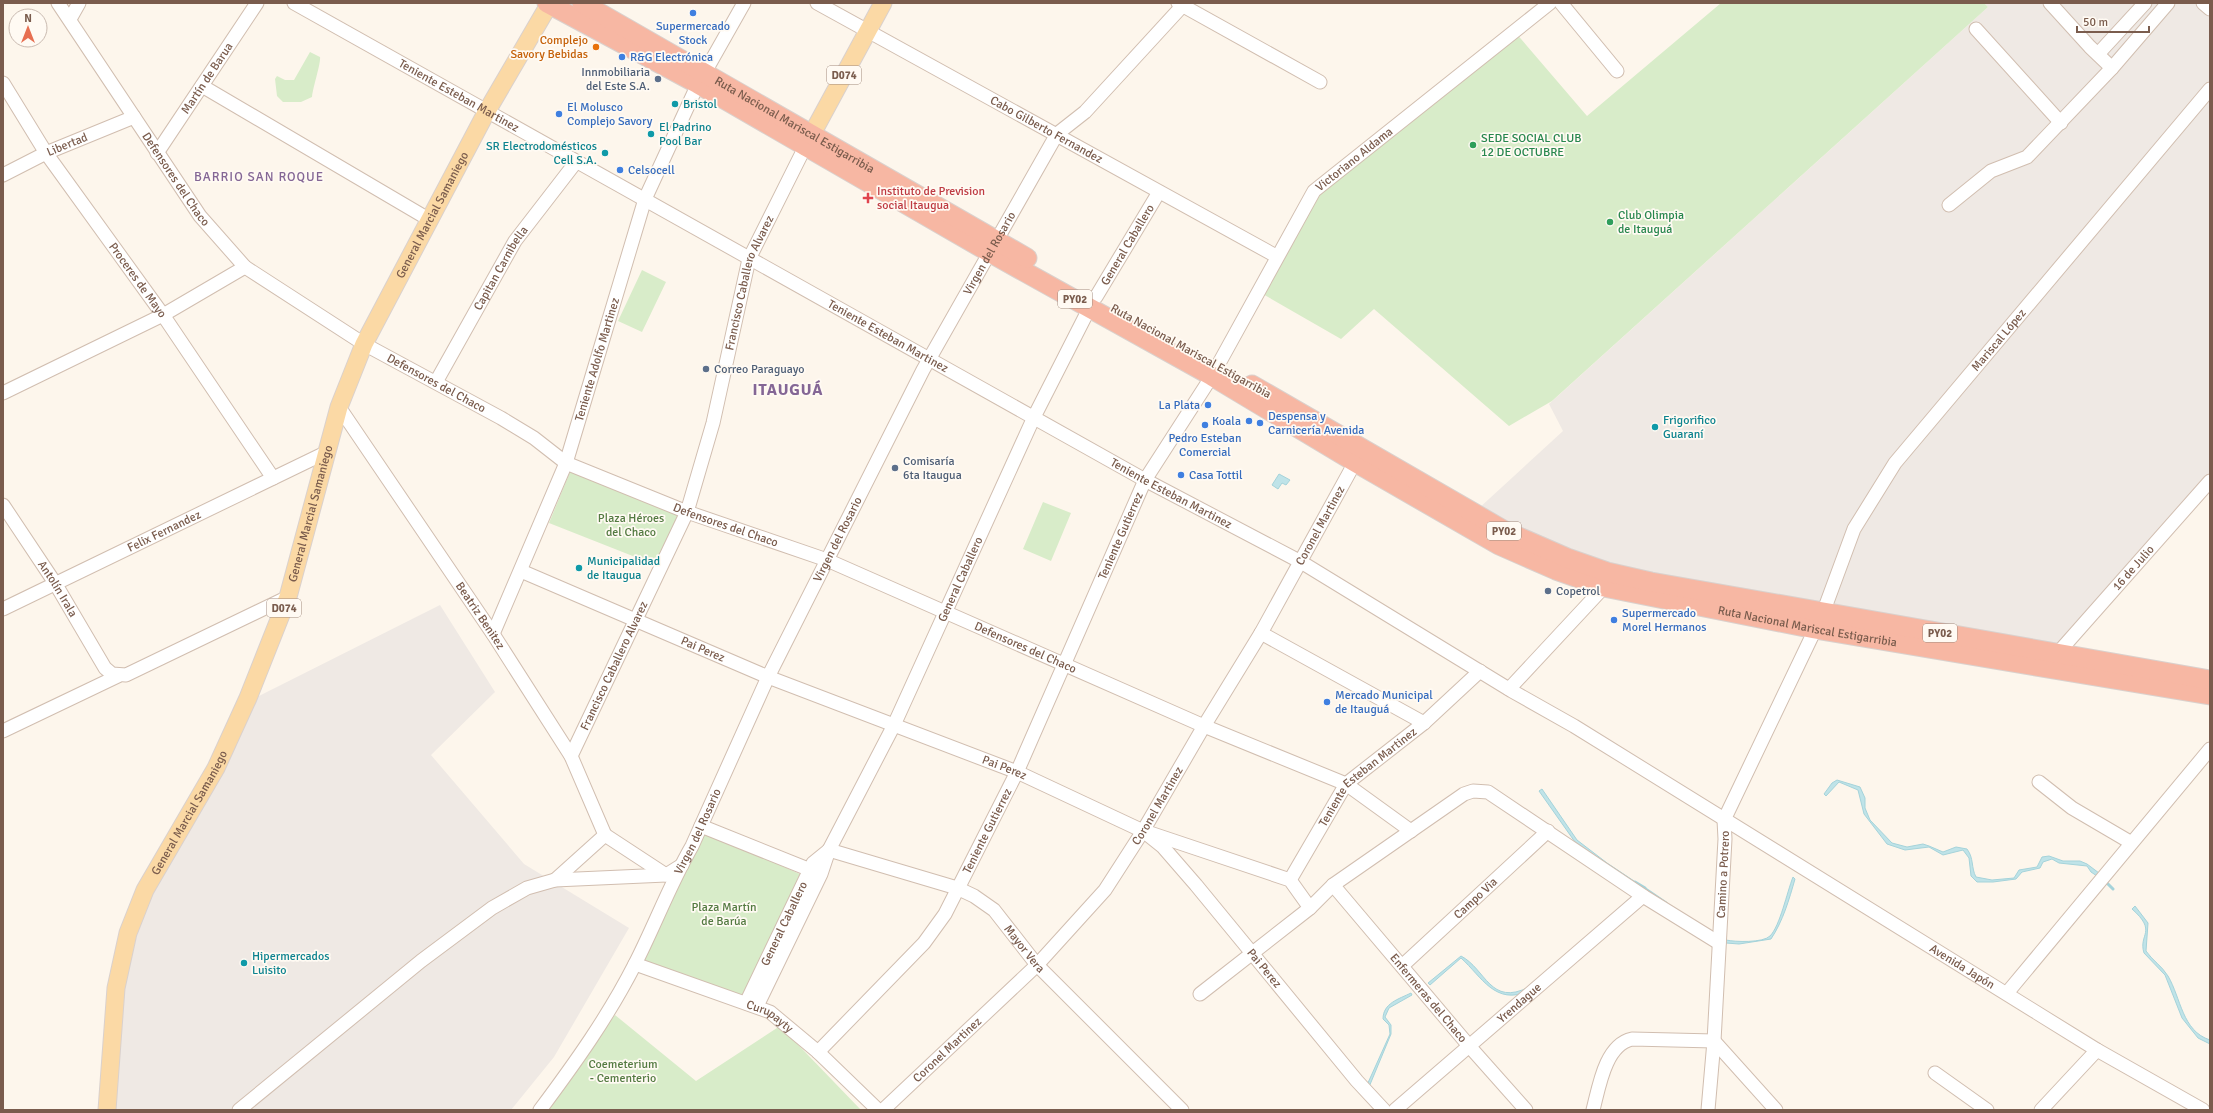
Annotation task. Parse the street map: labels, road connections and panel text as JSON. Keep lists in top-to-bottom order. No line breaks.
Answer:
{"streets":{"highway":["Ruta Nacional Mariscal Estigarribia","PY02"],"main road":["D074","General Marcial Samaniego"],"street":["Martín de Barua","Teniente Esteban Martinez","Cabo Gilberto Fernandez","Libertad","Victoriano Aldama","Defensores del Chaco","General Caballero","Virgen del Rosario","Capitan Carnibella","Proceres de Mayo","Francisco Caballero Alvarez","Mariscal López","Teniente Adolfo Martinez","Coronel Martinez","Felix Fernandez","Teniente Gutierrez","16 de Julio","Antolín Irala","Beatriz Benitez","Pai Perez","Camino a Potrero","Campo Via","Mayor Vera","Avenida Japón","Enfermeras del Chaco","Yrendague","Curupayty"]},"crossings":[["D074","Ruta Nacional Mariscal Estigarribia"],["D074","Cabo Gilberto Fernandez"],["D074","Francisco Caballero Alvarez"],["Martín de Barua","Defensores del Chaco"],["Teniente Esteban Martinez","Defensores del Chaco"],["Teniente Esteban Martinez","General Marcial Samaniego"],["Teniente Esteban Martinez","General Caballero"],["Teniente Esteban Martinez","Virgen del Rosario"],["Teniente Esteban Martinez","Capitan Carnibella"],["Teniente Esteban Martinez","Francisco Caballero Alvarez"],["Teniente Esteban Martinez","Teniente Adolfo Martinez"],["Teniente Esteban Martinez","Coronel Martinez"],["Teniente Esteban Martinez","Teniente Gutierrez"],["Teniente Esteban Martinez","Camino a Potrero"],["Teniente Esteban Martinez","Avenida Japón"],["Ruta Nacional Mariscal Estigarribia","Victoriano Aldama"],["Ruta Nacional Mariscal Estigarribia","General Marcial Samaniego"],["Ruta Nacional Mariscal Estigarribia","General Caballero"],["Ruta Nacional Mariscal Estigarribia","Virgen del Rosario"],["Ruta Nacional Mariscal Estigarribia","Francisco Caballero Alvarez"],["Ruta Nacional Mariscal Estigarribia","Mariscal López"],["Ruta Nacional Mariscal Estigarribia","Teniente Adolfo Martinez"],["Ruta Nacional Mariscal Estigarribia","Coronel Martinez"],["Ruta Nacional Mariscal Estigarribia","Teniente Gutierrez"],["Ruta Nacional Mariscal Estigarribia","16 de Julio"],["Ruta Nacional Mariscal Estigarribia","Camino a Potrero"],["Cabo Gilberto Fernandez","Victoriano Aldama"],["Cabo Gilberto Fernandez","General Caballero"],["Cabo Gilberto Fernandez","Virgen del Rosario"],["Libertad","Defensores del Chaco"],["Libertad","Proceres de Mayo"],["Victoriano Aldama","Teniente Gutierrez"],["Defensores del Chaco","General Marcial Samaniego"],["Defensores del Chaco","General Caballero"],["Defensores del Chaco","Virgen del Rosario"],["Defensores del Chaco","Capitan Carnibella"],["Defensores del Chaco","Francisco Caballero Alvarez"],["Defensores del Chaco","Teniente Adolfo Martinez"],["Defensores del Chaco","Coronel Martinez"],["Defensores del Chaco","Teniente Gutierrez"],["General Marcial Samaniego","Felix Fernandez"],["General Marcial Samaniego","Beatriz Benitez"],["General Caballero","Pai Perez"],["General Caballero","Mayor Vera"],["General Caballero","Curupayty"],["Virgen del Rosario","Pai Perez"],["Virgen del Rosario","Curupayty"],["Proceres de Mayo","Felix Fernandez"],["Francisco Caballero Alvarez","Beatriz Benitez"],["Francisco Caballero Alvarez","Pai Perez"],["Mariscal López","Camino a Potrero"],["Teniente Adolfo Martinez","Beatriz Benitez"],["Teniente Adolfo Martinez","Pai Perez"],["Coronel Martinez","Pai Perez"],["Coronel Martinez","Mayor Vera"],["Felix Fernandez","Antolín Irala"],["Teniente Gutierrez","Pai Perez"],["Teniente Gutierrez","Mayor Vera"],["Teniente Gutierrez","Curupayty"],["Camino a Potrero","Avenida Japón"],["Campo Via","Enfermeras del Chaco"],["Enfermeras del Chaco","Yrendague"]],"districts":["BARRIO SAN ROQUE","ITAUGUÁ"],"parks":["Plaza Héroes del Chaco","Plaza Martín de Barúa","Coemeterium - Cementerio"],"places":{"other":["Supermercado Stock","Complejo Savory Bebidas","R&G Electrónica","Innmobiliaria del Este S.A.","Bristol","El Molusco Complejo Savory","El Padrino Pool Bar","SEDE SOCIAL CLUB 12 DE OCTUBRE","SR Electrodomésticos Cell S.A.","Celsocell","Club Olimpia de Itauguá","Correo Paraguayo","La Plata","Koala","Despensa y Carnicería Avenida","Pedro Esteban Comercial","Frigorifico Guaraní","Comisaría 6ta Itaugua","Casa Tottil","Municipalidad de Itaugua","Copetrol","Supermercado Morel Hermanos","Mercado Municipal de Itauguá","Hipermercados Luisito"],"health":["Instituto de Prevision social Itaugua"]},"scale_bar":"50 m","north":"top"}
